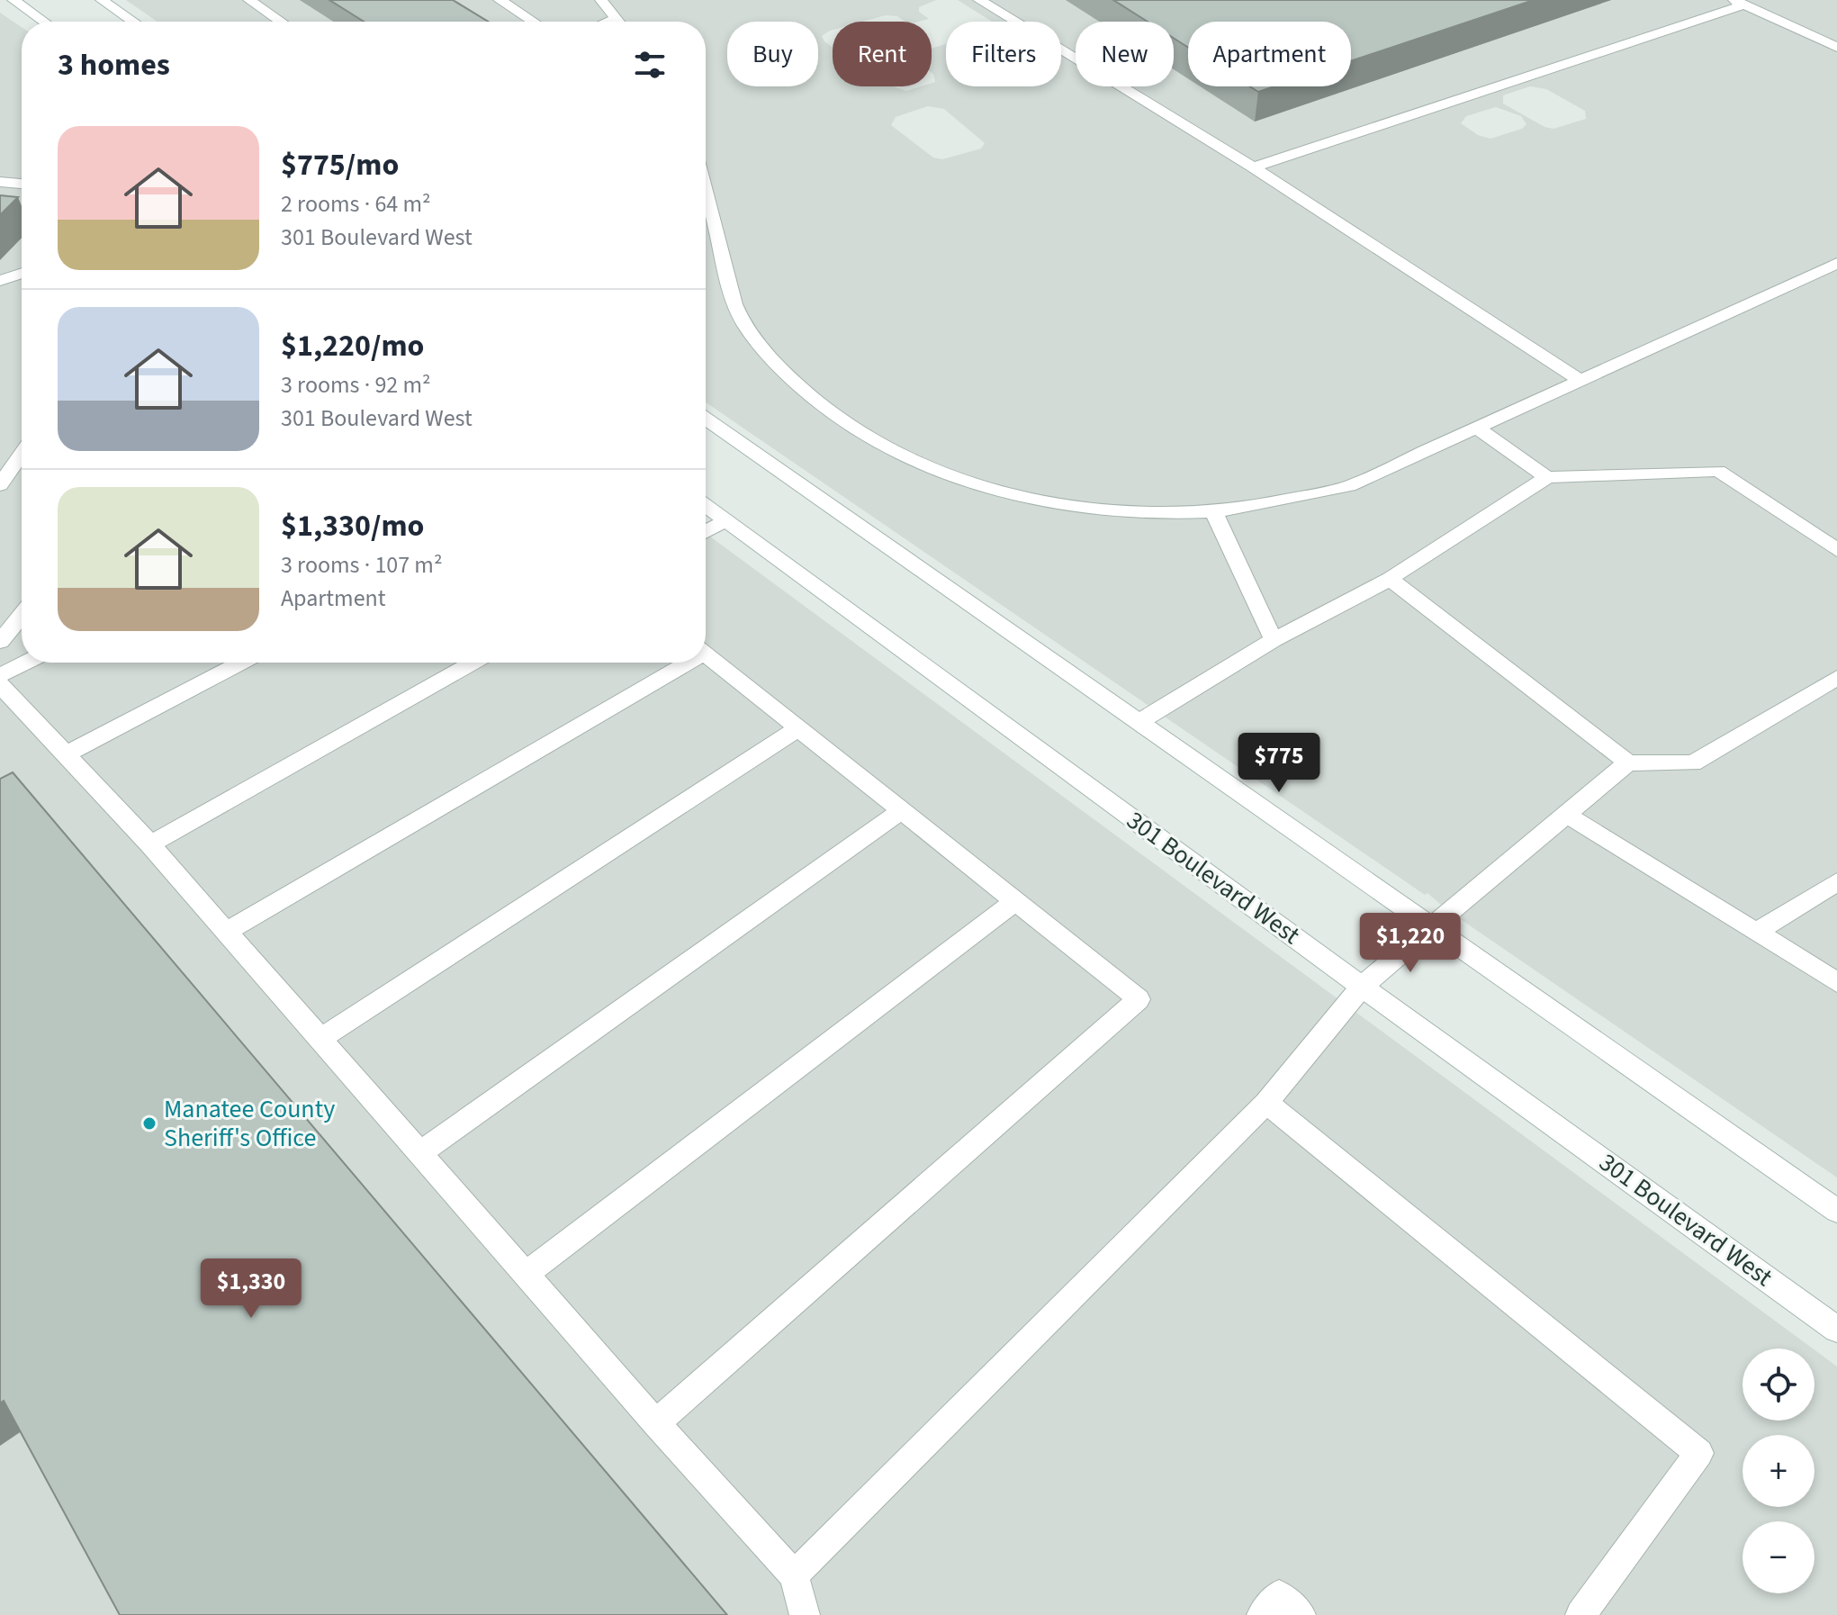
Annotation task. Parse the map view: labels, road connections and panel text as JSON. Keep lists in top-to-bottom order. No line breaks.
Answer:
{"streets":{"main road":["301 Boulevard West"]},"places":["Manatee County Sheriff's Office"],"page":{"chip":["Buy","Rent","Filters","New","Apartment"],"heading":"3 homes","list":[{"name":"$775/mo","note":"2 rooms · 64 m² · 301 Boulevard West"},{"name":"$1,220/mo","note":"3 rooms · 92 m² · 301 Boulevard West"},{"name":"$1,330/mo","note":"3 rooms · 107 m² · Apartment"}],"price":["$775","$1,220","$1,330"],"map_buttons":["+","−"]}}
